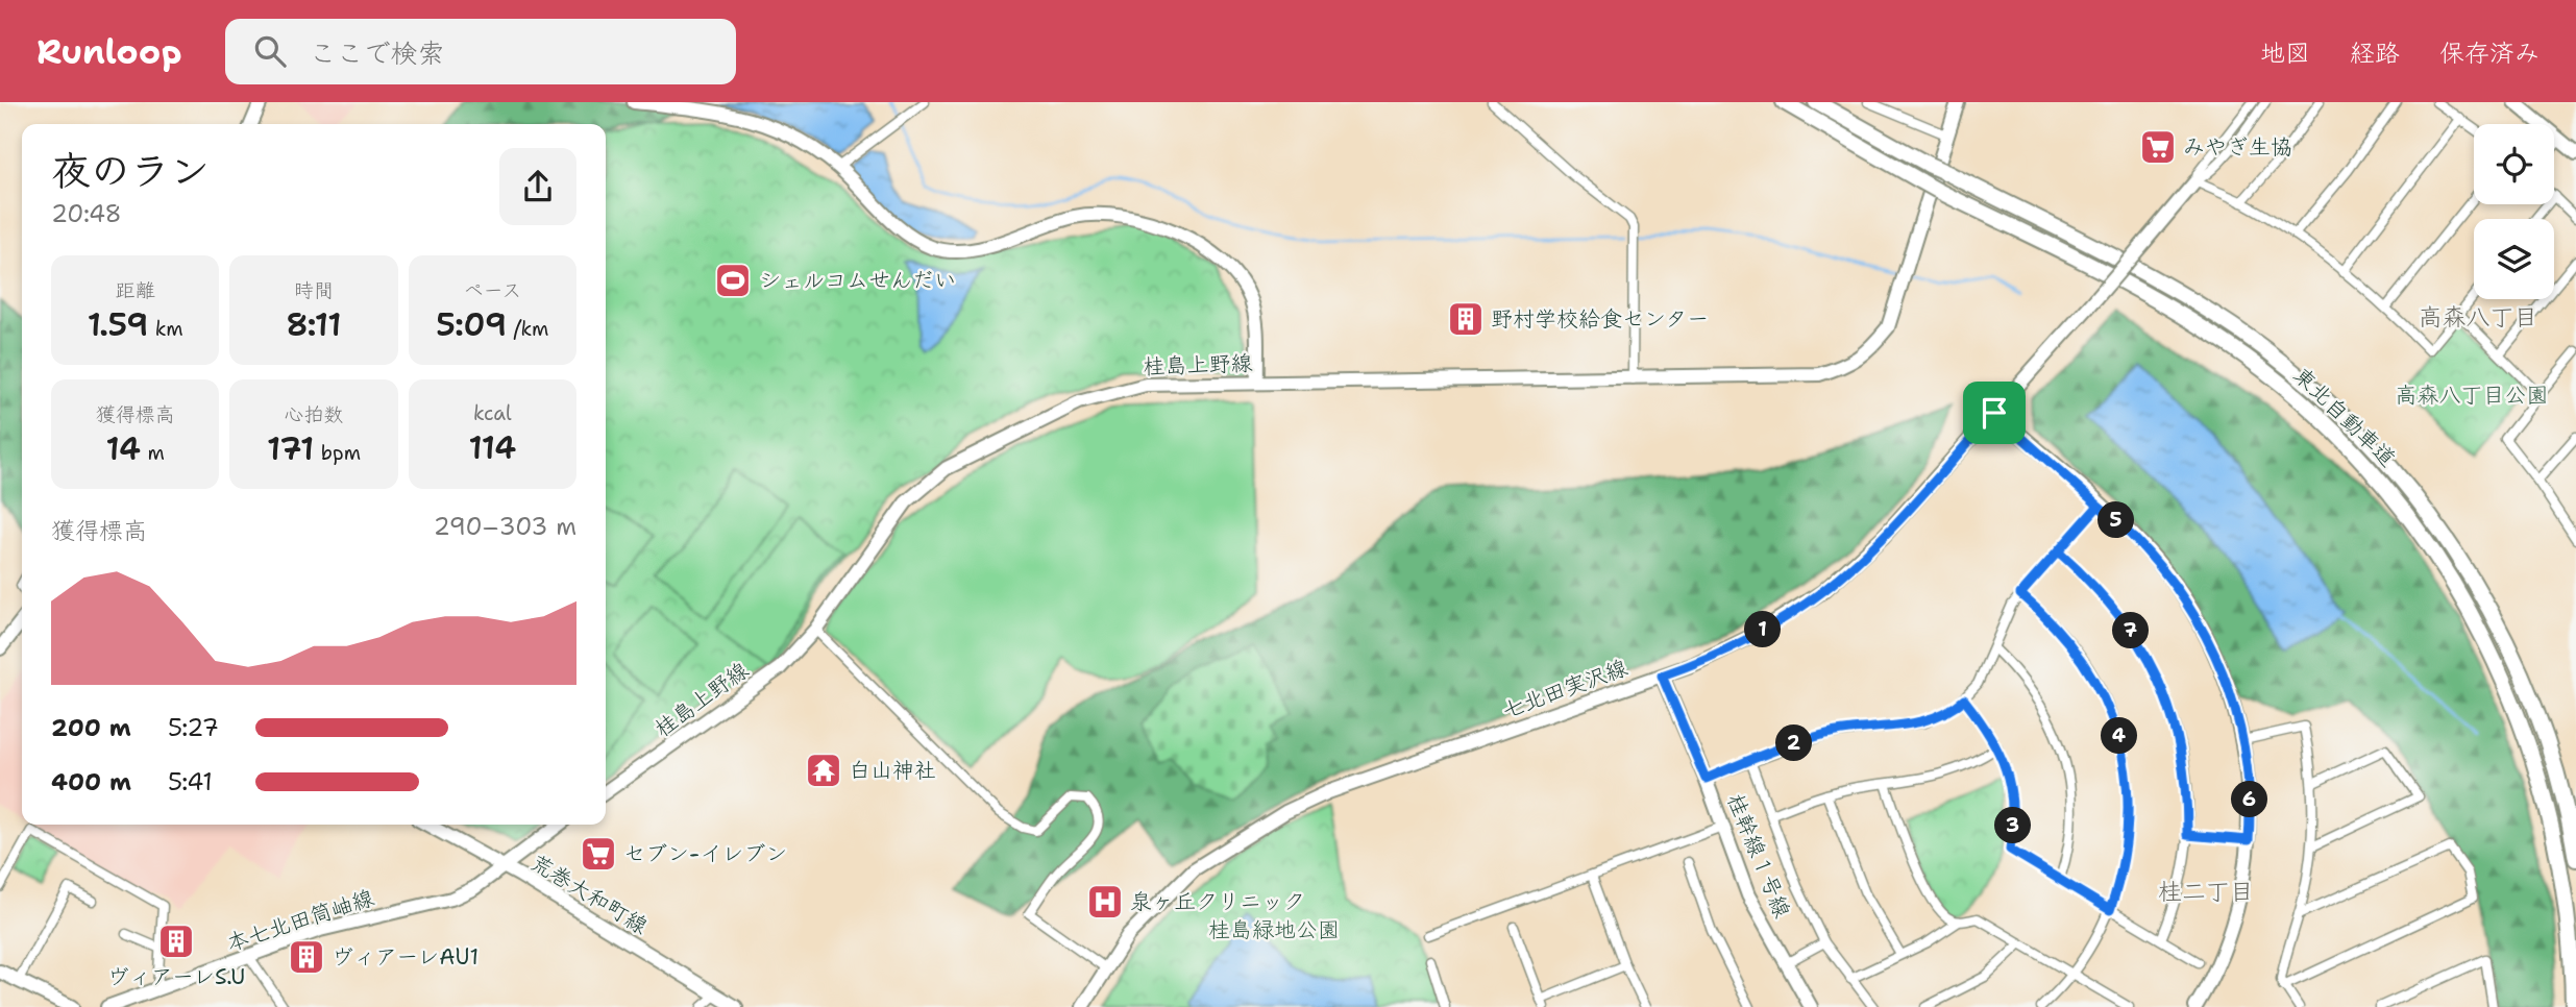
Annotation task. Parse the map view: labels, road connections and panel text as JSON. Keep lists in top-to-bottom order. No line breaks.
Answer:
{"streets":{"highway":["東北自動車道"],"street":["桂島上野線","七北田実沢線","桂幹線１号線","荒巻大和町線","本七北田筒岫線"]},"crossings":[["七北田実沢線","桂幹線１号線"],["荒巻大和町線","本七北田筒岫線"]],"districts":["高森八丁目","桂二丁目"],"parks":["高森八丁目公園","桂島緑地公園"],"places":{"supermarket":["みやぎ生協","セブン-イレブン"],"sports":["シェルコムせんだい"],"building":["野村学校給食センター","ヴィアーレS.U","ヴィアーレAU1"],"temple":["白山神社"],"hospital":["泉ヶ丘クリニック"]},"page":{"header":"Runloop","search":"ここで検索","nav":["地図","経路","保存済み"],"heading":["夜のラン","20:48"],"stats":[["距離","1.59 km"],["時間","8:11"],["ペース","5:09 /km"],["獲得標高","14 m"],["心拍数","171 bpm"],["kcal","114"]],"chart":["獲得標高","290–303 m"],"pins":["5","1","7","4","2","6","3"],"list":[{"name":"200 m","note":"5:27"},{"name":"400 m","note":"5:41"}]}}
